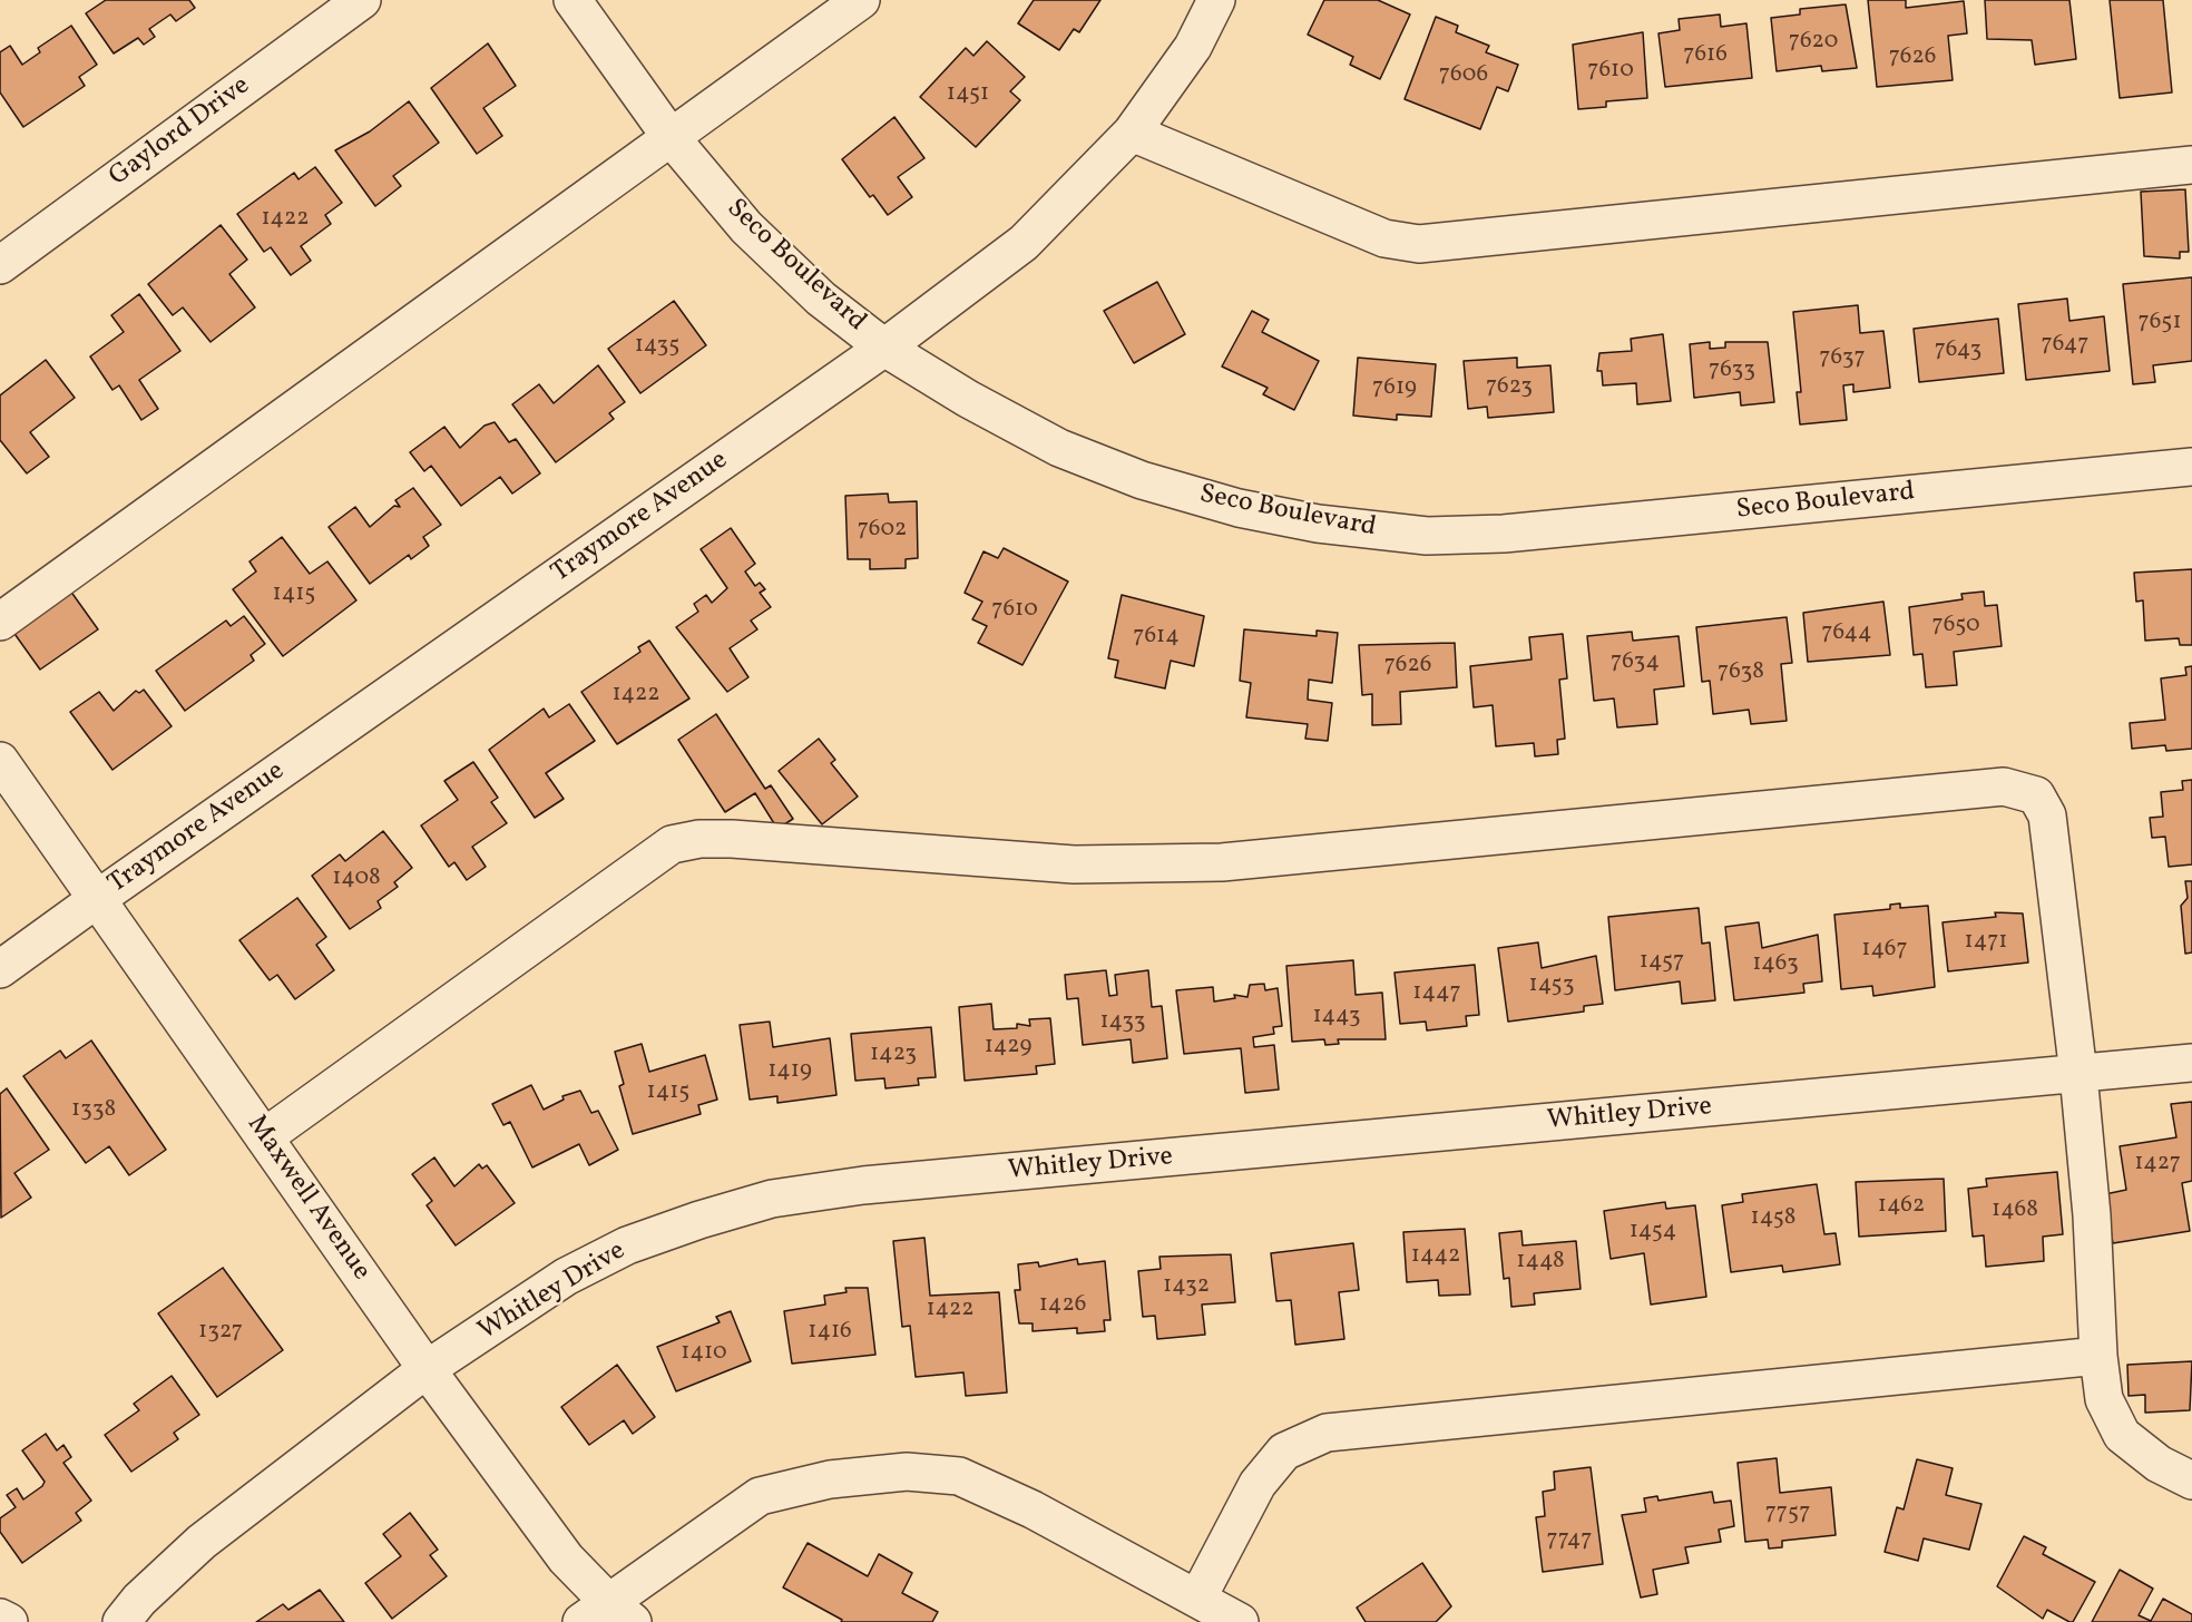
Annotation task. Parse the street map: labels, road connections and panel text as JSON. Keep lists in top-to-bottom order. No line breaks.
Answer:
{"streets":{"street":["Gaylord Drive","Seco Boulevard","Traymore Avenue","Whitley Drive","Maxwell Avenue"]},"crossings":[["Seco Boulevard","Traymore Avenue"],["Traymore Avenue","Maxwell Avenue"],["Whitley Drive","Maxwell Avenue"]],"house_numbers":["7620","7616","7626","7610","7606","1451","1422","7651","7647","1435","7643","7637","7633","7623","7619","7602","1415","7610","7650","7644","7614","7634","7626","7638","1422","1408","1471","1467","1457","1463","1453","1447","1443","1433","1429","1423","1419","1415","1338","1427","1462","1468","1458","1454","1442","1448","1432","1426","1422","1327","1416","1410","7757","7747"]}
